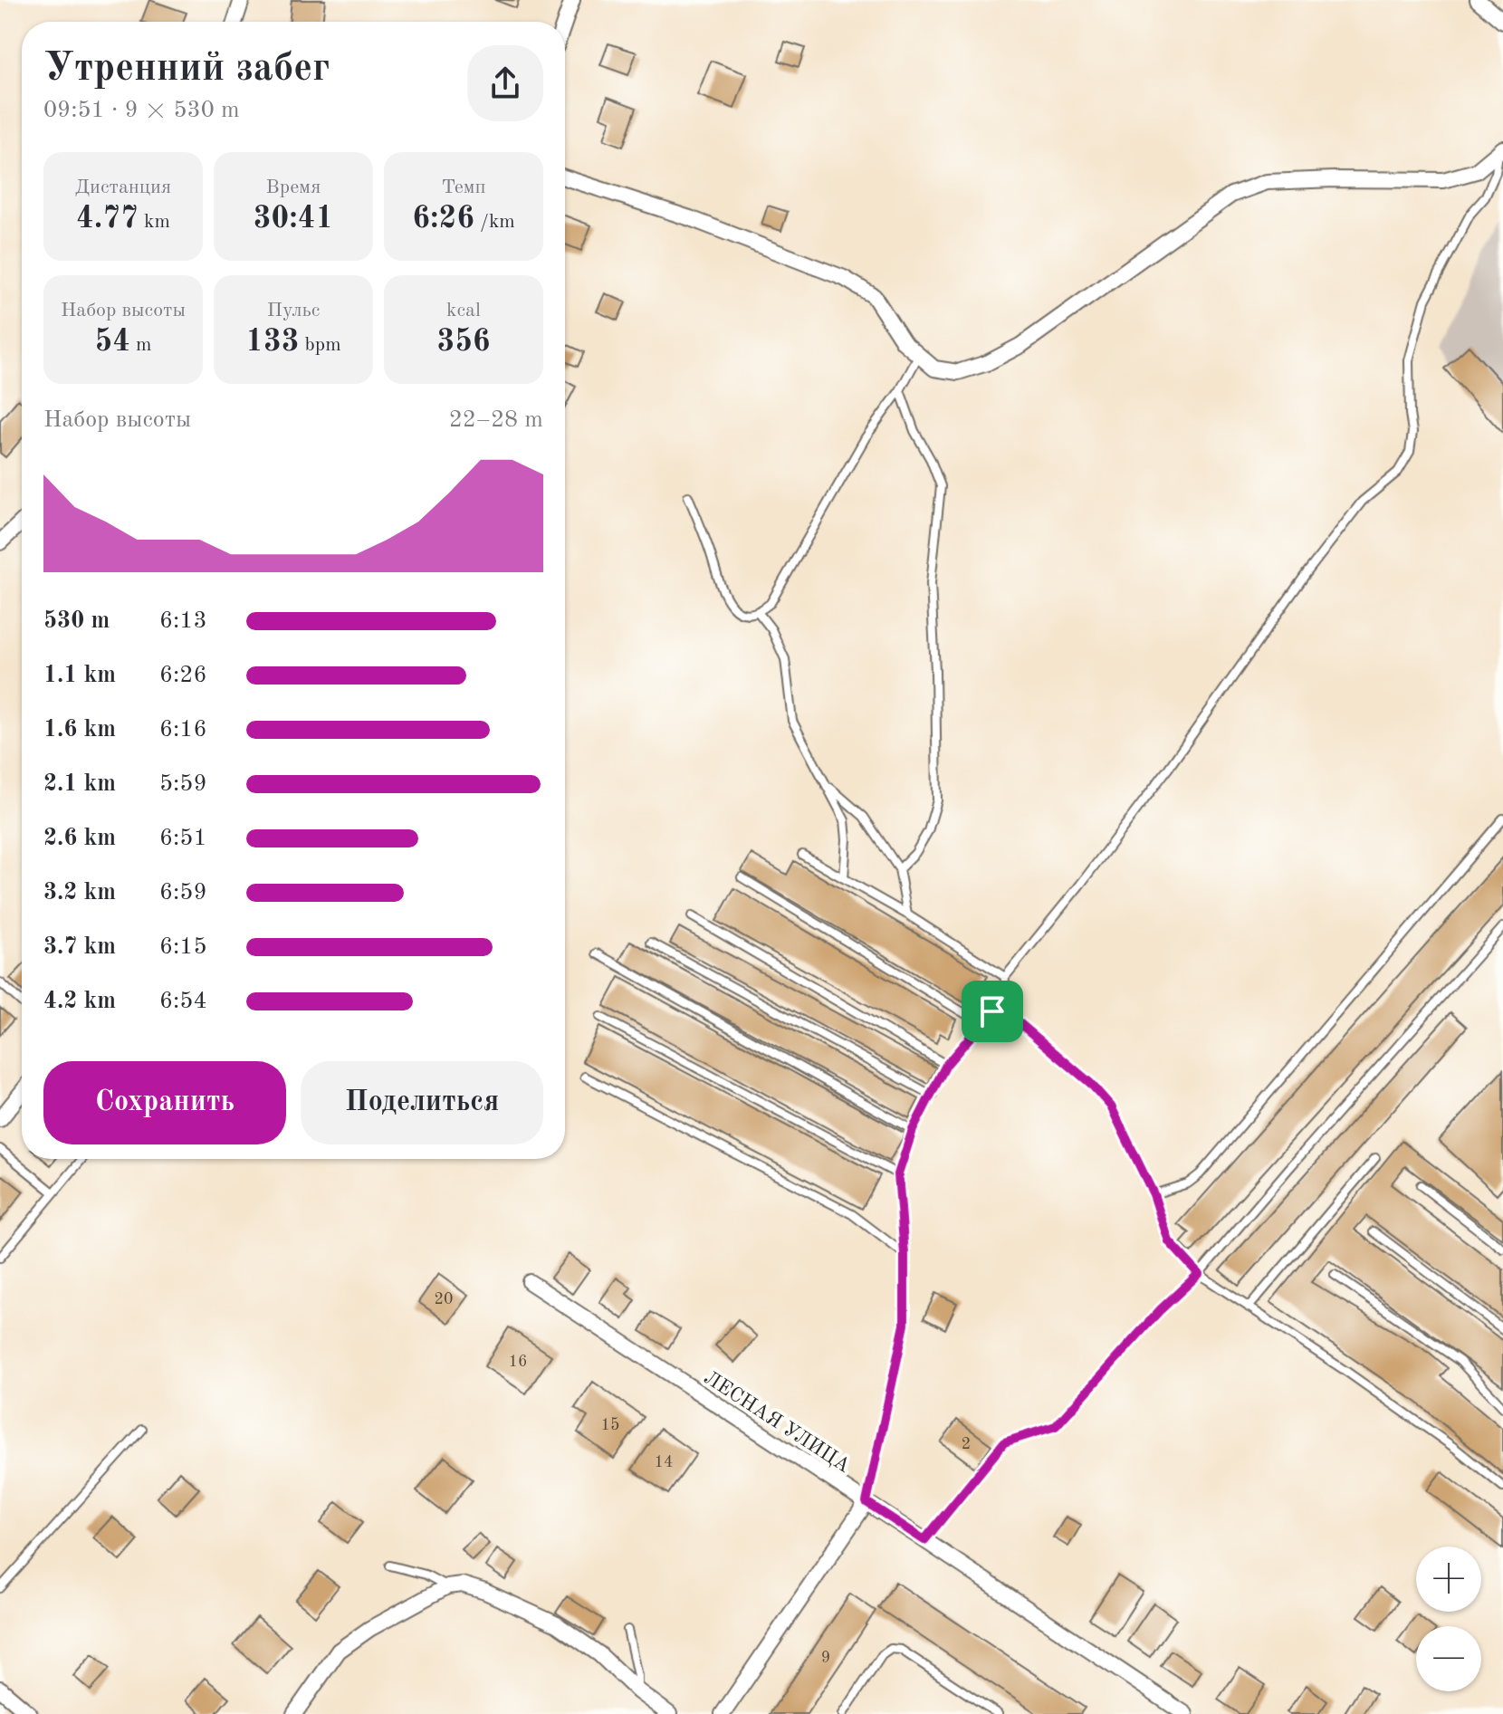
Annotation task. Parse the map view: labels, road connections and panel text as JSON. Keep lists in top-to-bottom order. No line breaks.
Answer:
{"streets":{"street":["ЛЕСНАЯ УЛИЦА"]},"house_numbers":["20","16","15","2","14","9"],"page":{"heading":["Утренний забег","09:51 · 9 × 530 m"],"stats":[["Дистанция","4.77 km"],["Время","30:41"],["Темп","6:26 /km"],["Набор высоты","54 m"],["Пульс","133 bpm"],["kcal","356"]],"chart":["Набор высоты","22–28 m"],"list":[{"name":"530 m","note":"6:13"},{"name":"1.1 km","note":"6:26"},{"name":"1.6 km","note":"6:16"},{"name":"2.1 km","note":"5:59"},{"name":"2.6 km","note":"6:51"},{"name":"3.2 km","note":"6:59"},{"name":"3.7 km","note":"6:15"},{"name":"4.2 km","note":"6:54"}],"buttons":["Сохранить","Поделиться"],"map_buttons":["+","−"]}}
